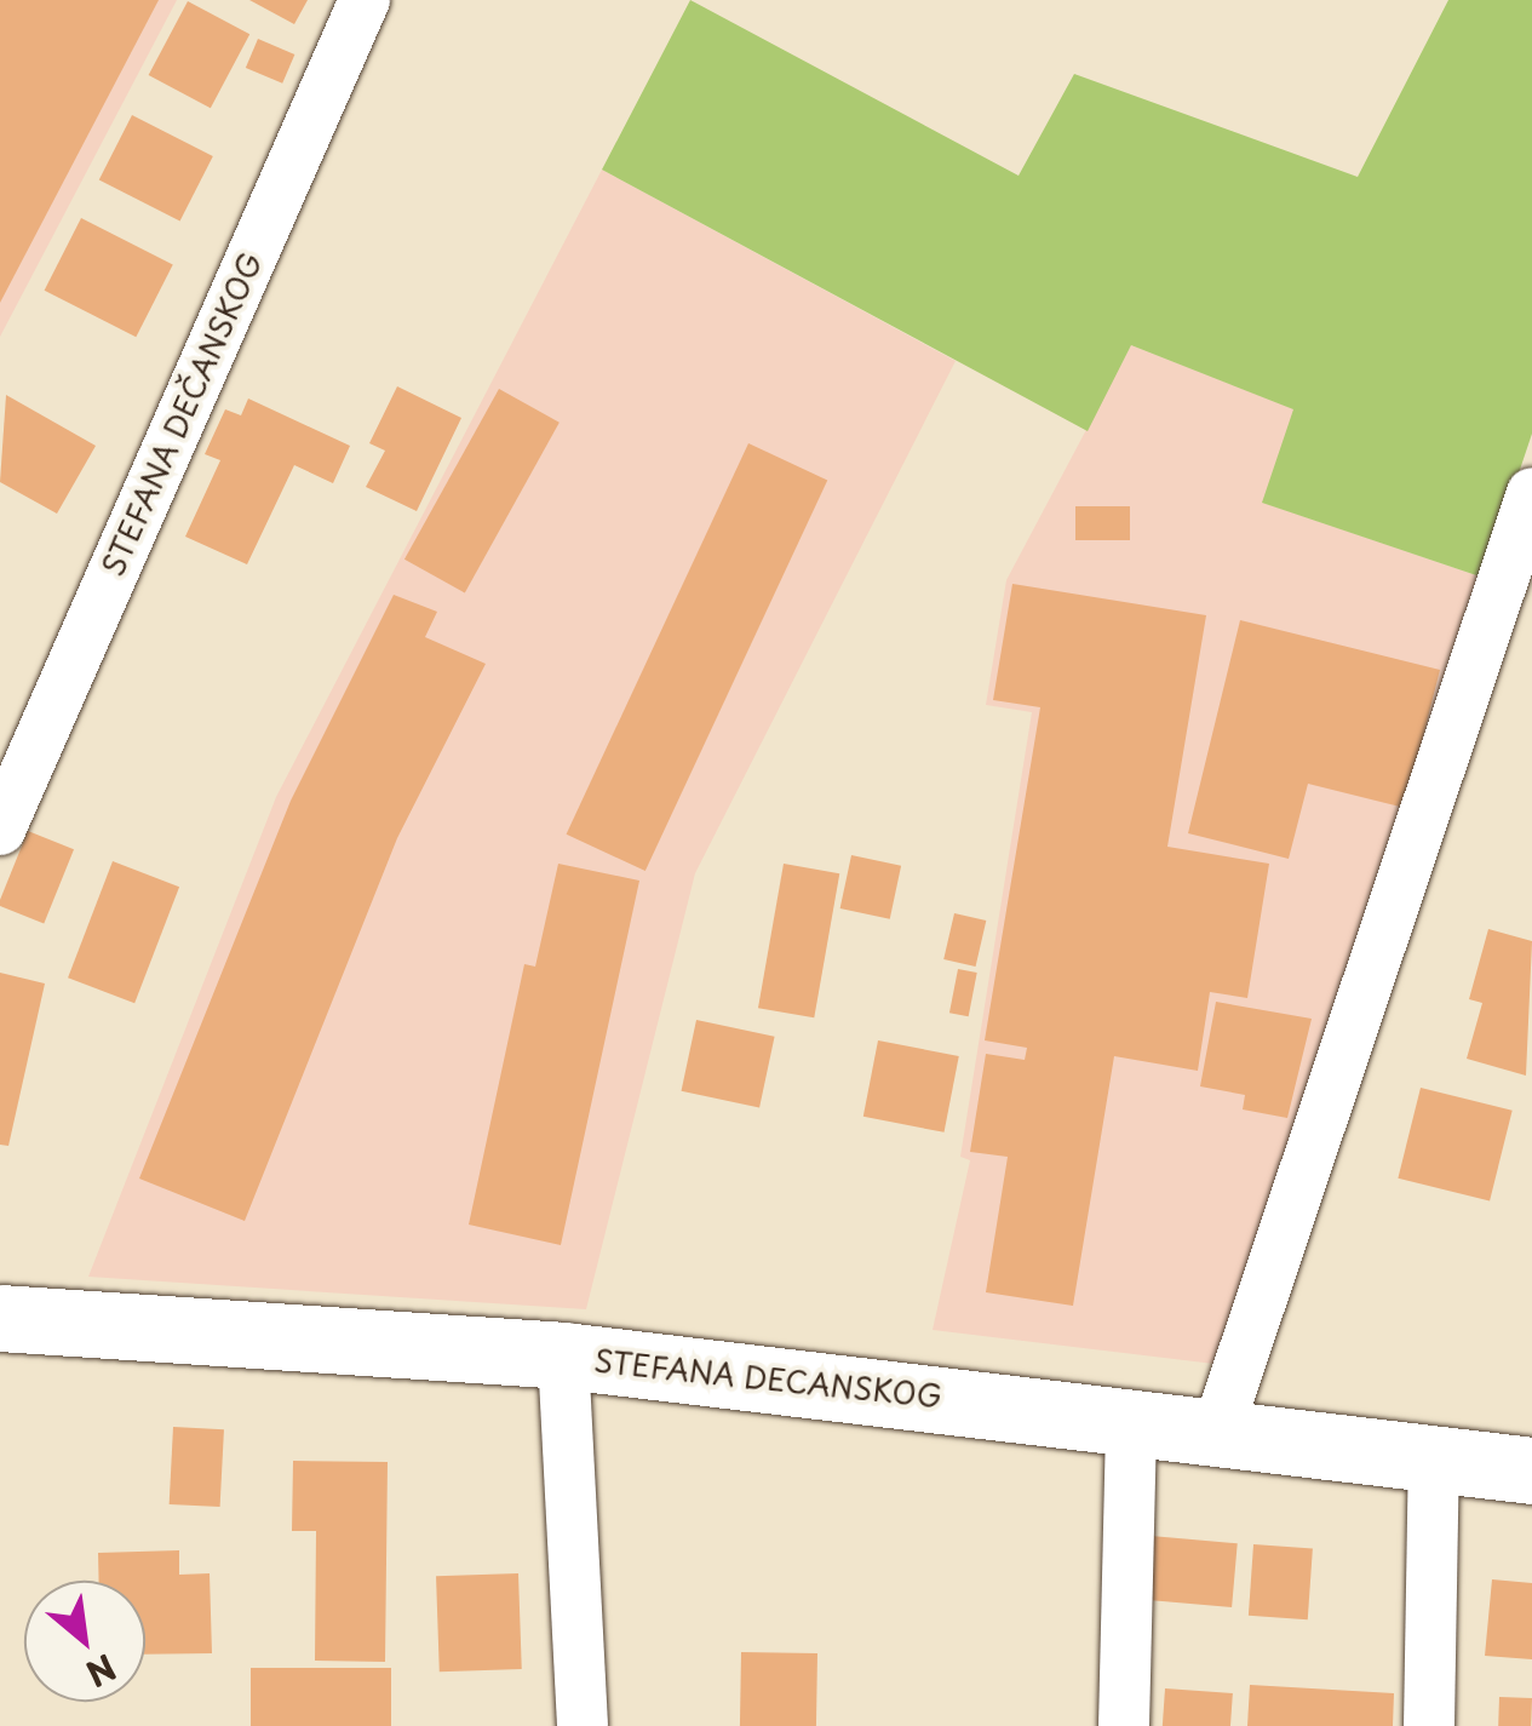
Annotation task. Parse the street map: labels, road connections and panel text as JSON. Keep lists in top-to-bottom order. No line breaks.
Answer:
{"streets":{"main road":["STEFANA DECANSKOG"],"street":["STEFANA DEČANSKOG"]},"north":"bottom right"}
